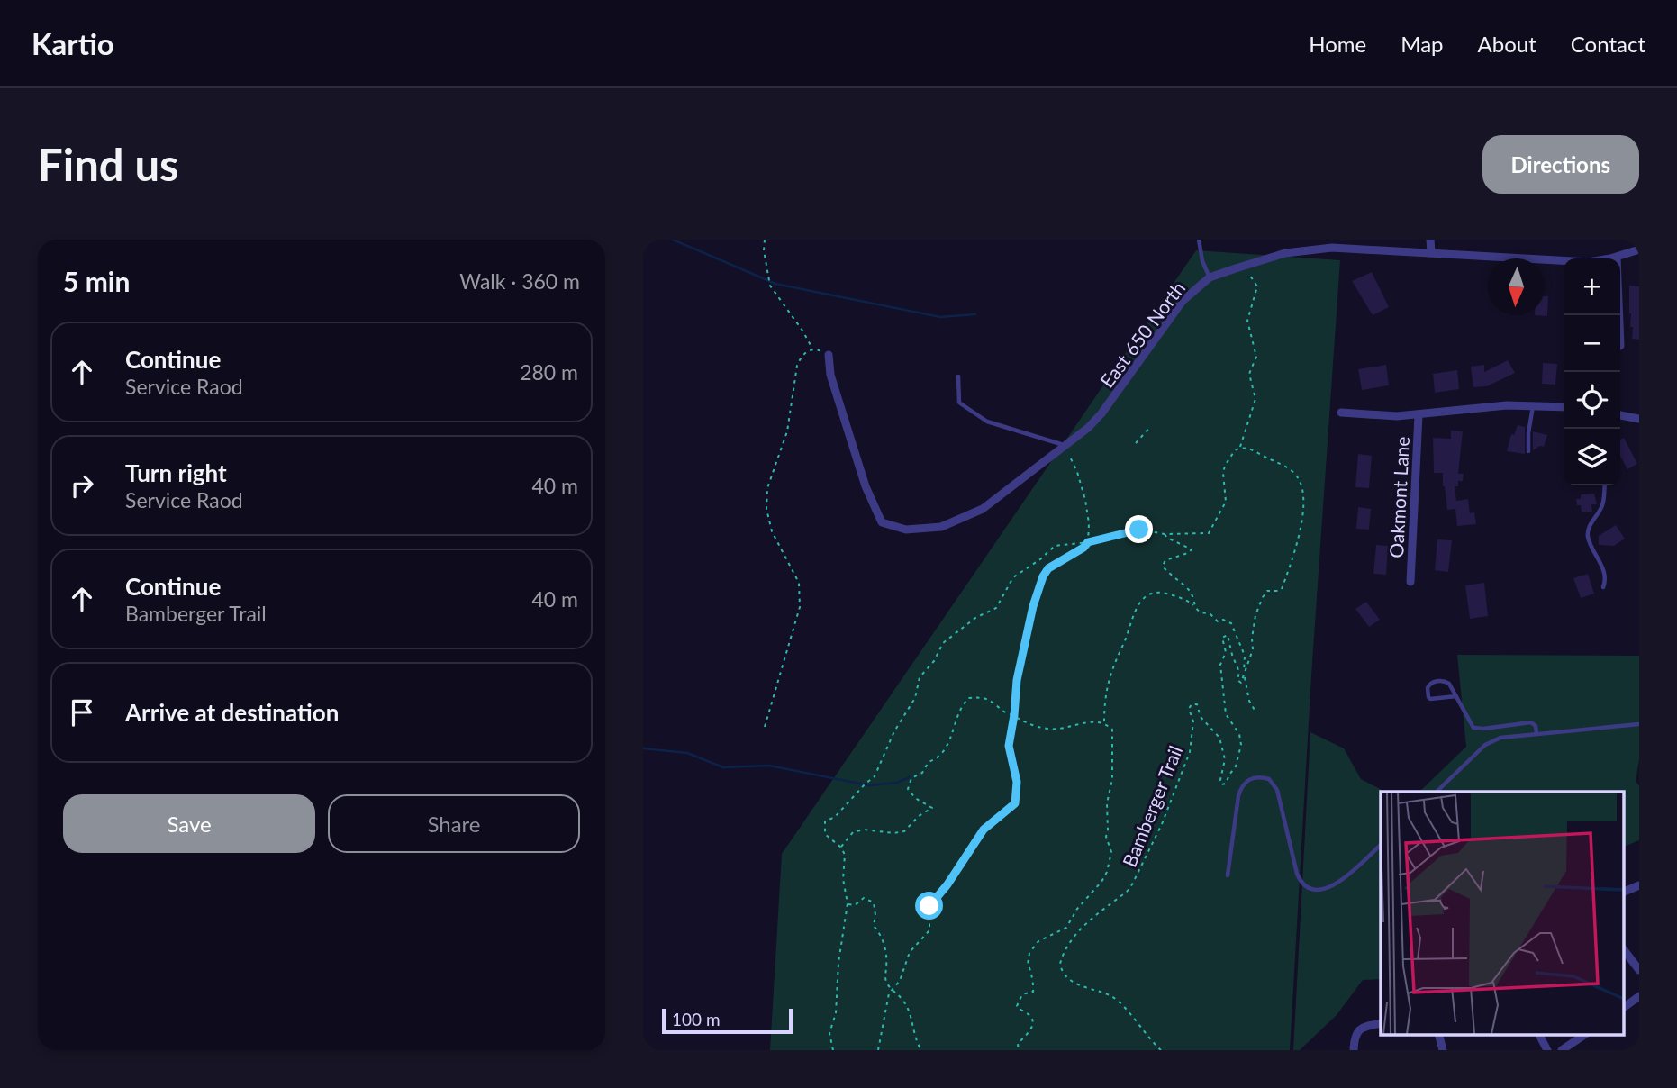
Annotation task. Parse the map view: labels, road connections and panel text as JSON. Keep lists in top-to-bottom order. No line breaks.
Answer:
{"streets":{"street":["East 650 North","Oakmont Lane"],"path":["Bamberger Trail"]},"scale_bar":"100 m","north":"bottom","page":{"header":"Kartio","nav":["Home","Map","About","Contact"],"buttons":["Directions",["Save","Share"]],"title":"Find us","heading":["5 min","Walk · 360 m"],"map_buttons":["+","−"],"list":[["Continue","Service Raod","280 m"],["Turn right","Service Raod","40 m"],["Continue","Bamberger Trail","40 m"],"Arrive at destination"],"scale":"100 m"}}
